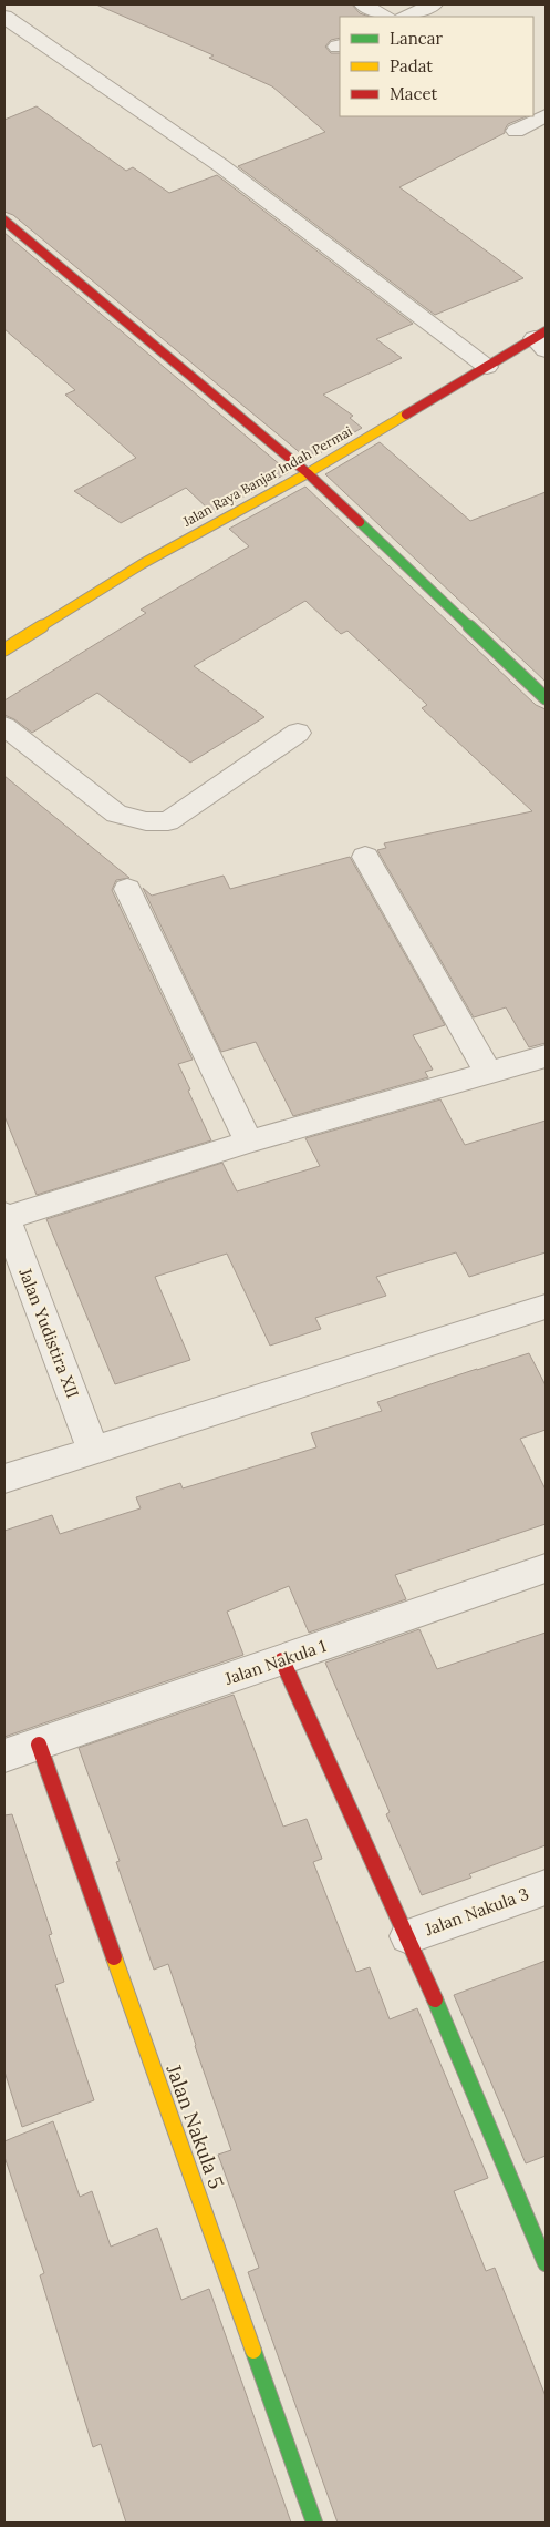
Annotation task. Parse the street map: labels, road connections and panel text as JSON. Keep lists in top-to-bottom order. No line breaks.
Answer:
{"streets":{"street":["Jalan Raya Banjar Indah Permai","Jalan Yudistira XII","Jalan Nakula 1","Jalan Nakula 3","Jalan Nakula 5"]},"crossings":[["Jalan Nakula 1","Jalan Nakula 5"]],"legend":["Lancar","Padat","Macet"]}
